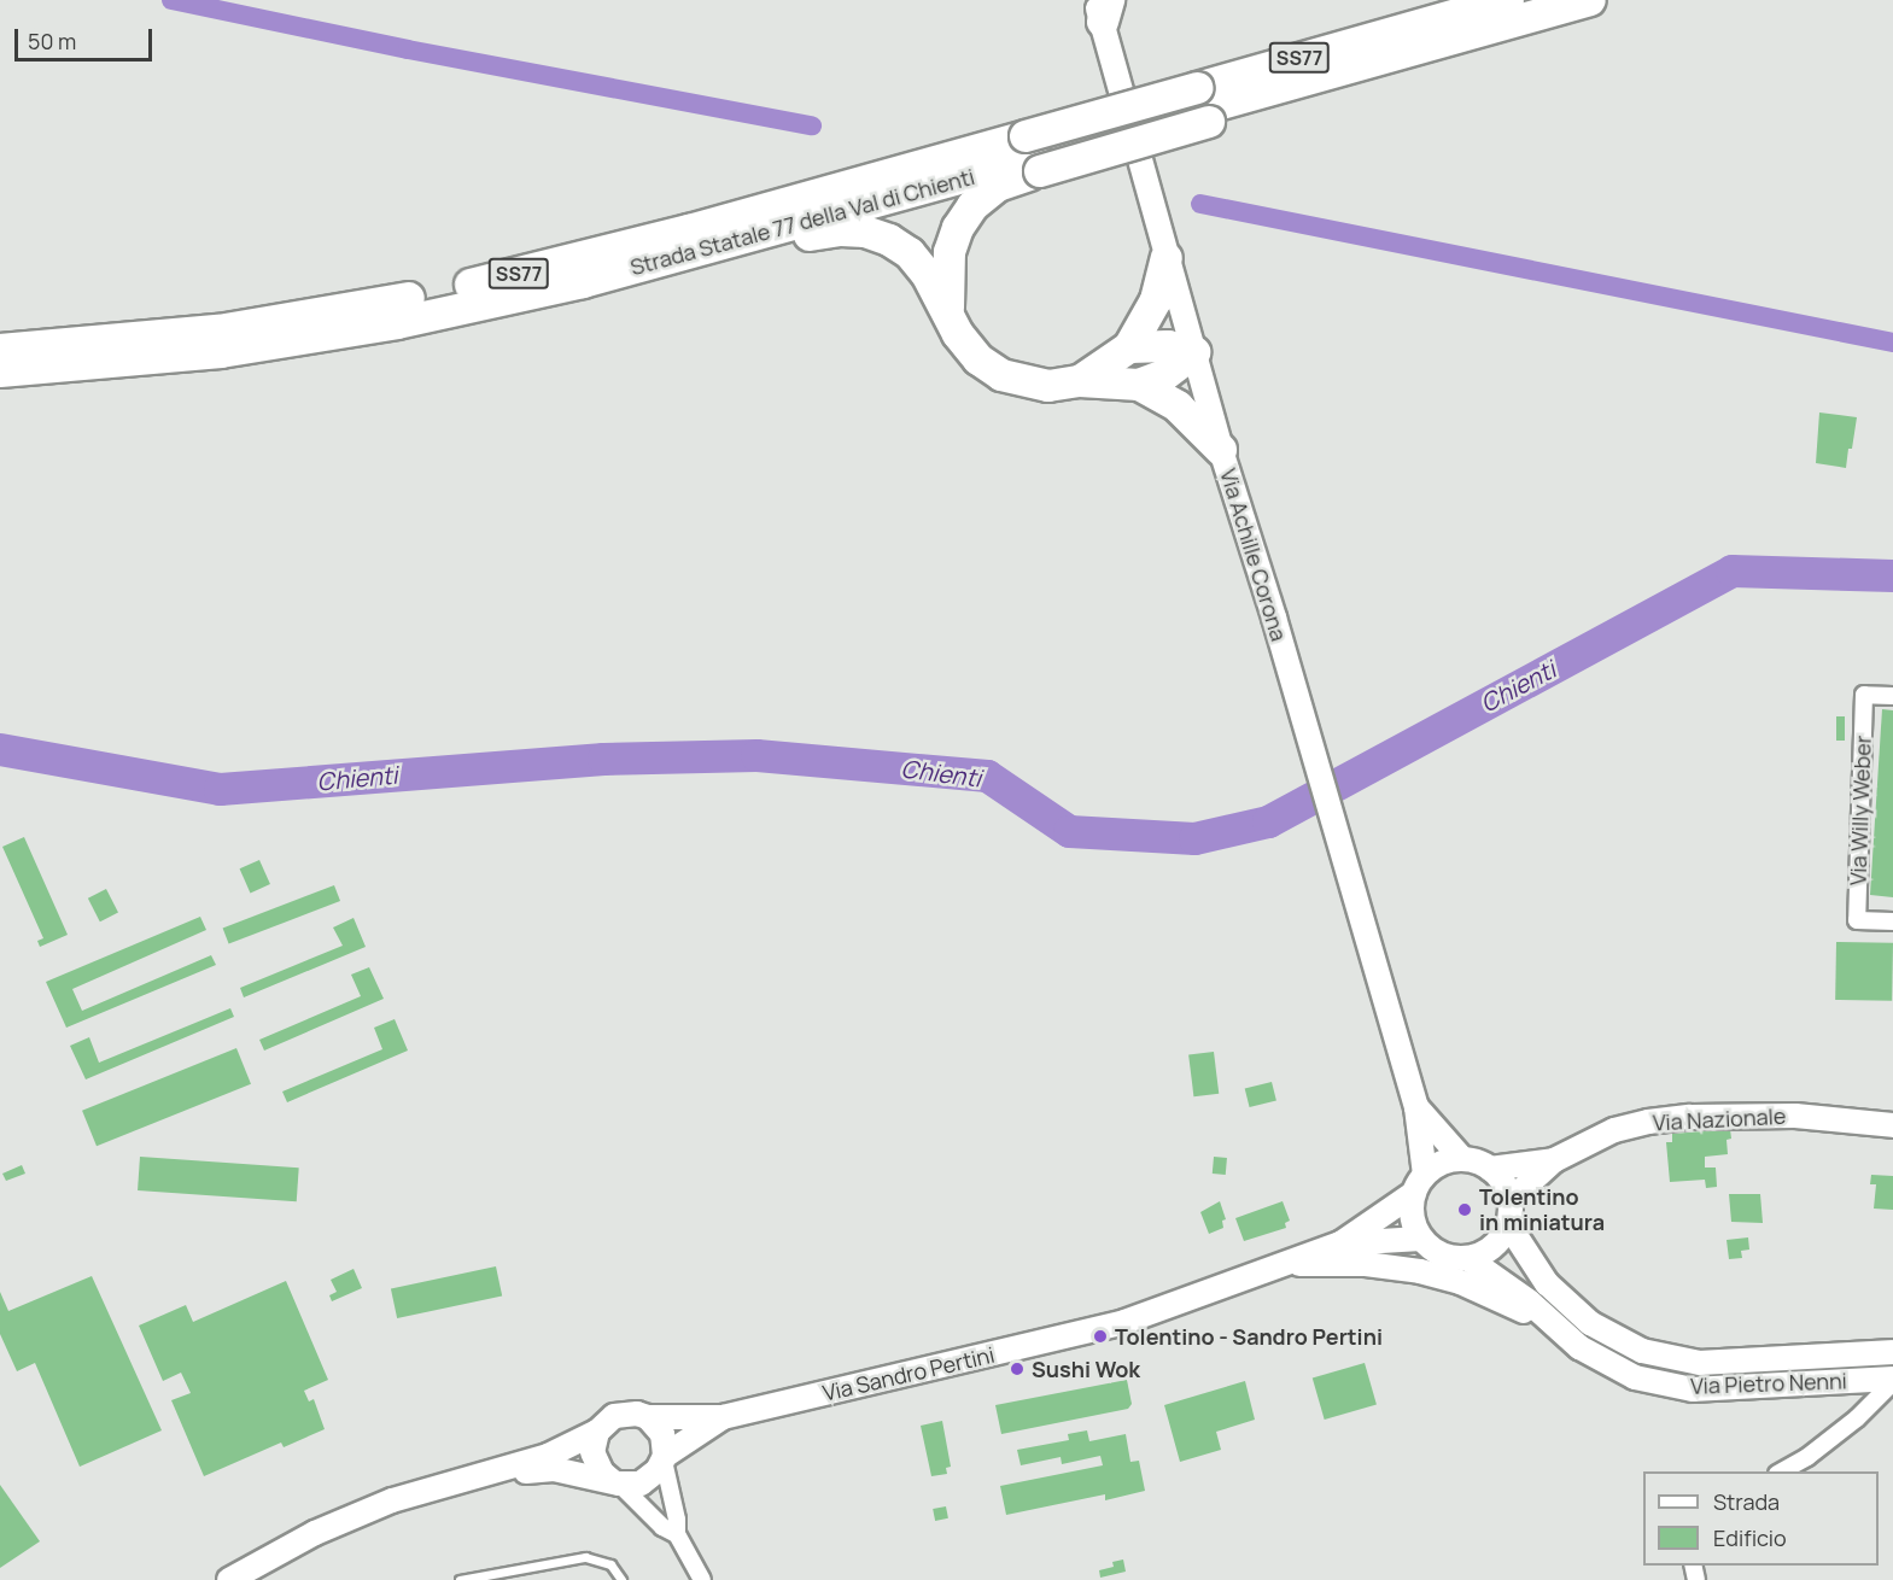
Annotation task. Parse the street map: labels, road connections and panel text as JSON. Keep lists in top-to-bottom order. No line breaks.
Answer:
{"streets":{"highway":["SS77","Strada Statale 77 della Val di Chienti"],"main road":["Via Achille Corona","Via Nazionale","Via Sandro Pertini","Via Pietro Nenni"],"street":["Via Willy Weber"]},"crossings":[["Via Achille Corona","Via Nazionale"],["Via Achille Corona","Via Sandro Pertini"],["Via Achille Corona","Via Pietro Nenni"],["Via Nazionale","Via Sandro Pertini"],["Via Nazionale","Via Pietro Nenni"],["Via Sandro Pertini","Via Pietro Nenni"]],"water":["Chienti"],"places":["Tolentino in miniatura","Tolentino - Sandro Pertini","Sushi Wok"],"legend":["Strada","Edificio"],"scale_bar":"50 m"}
